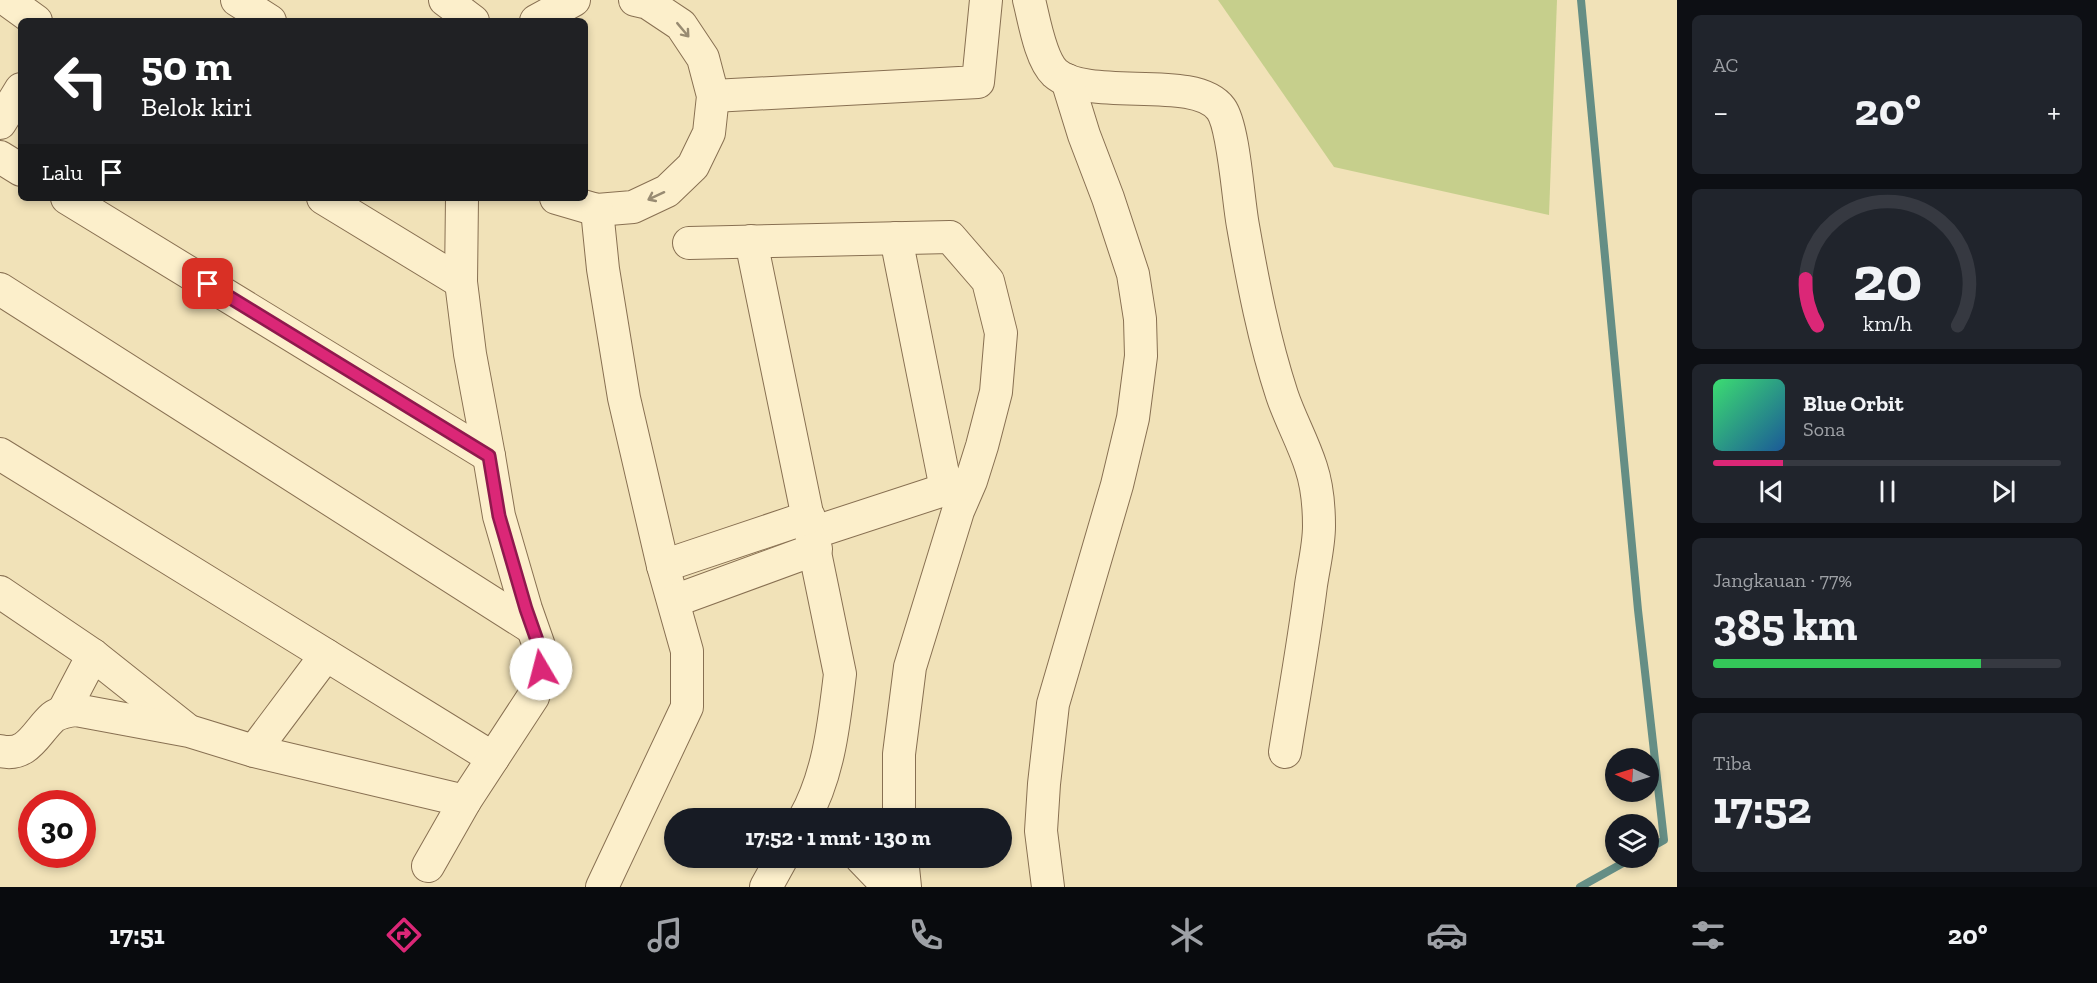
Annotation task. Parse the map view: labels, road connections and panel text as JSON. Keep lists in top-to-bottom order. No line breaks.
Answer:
{"north":"left","page":{"tile":["AC",["Jangkauan · 77%","385 km"],["Tiba","17:52"]],"turn":["50 m","Belok kiri"],"heat":["−","20°","+"],"then":"Lalu","song":["Blue Orbit","Sona"],"limit":"30","trip":"17:52 · 1 mnt · 130 m","tabs":["17:51","20°"],"gauge":["20","km/h"]}}
